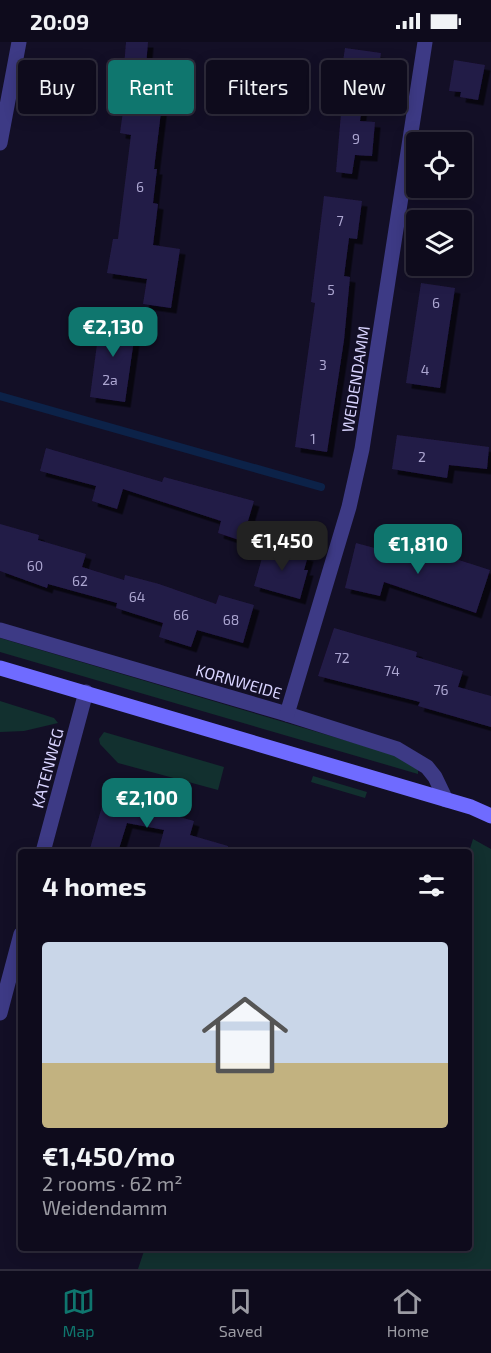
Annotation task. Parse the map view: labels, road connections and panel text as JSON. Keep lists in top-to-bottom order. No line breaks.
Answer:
{"streets":{"street":["WEIDENDAMM","KORNWEIDE","KATENWEG"]},"crossings":[["WEIDENDAMM","KORNWEIDE"]],"house_numbers":["9","6","7","5","6","3","4","2a","1","2","60","62","64","66","68","72","74","76"],"page":{"status":"20:09","chip":["Buy","Rent","Filters","New"],"price":["€2,130","€1,450","€1,810","€2,100"],"heading":"4 homes","list":[{"name":"€1,450/mo","note":"2 rooms · 62 m² · Weidendamm"}],"tabs":["Map","Saved","Home"]}}
